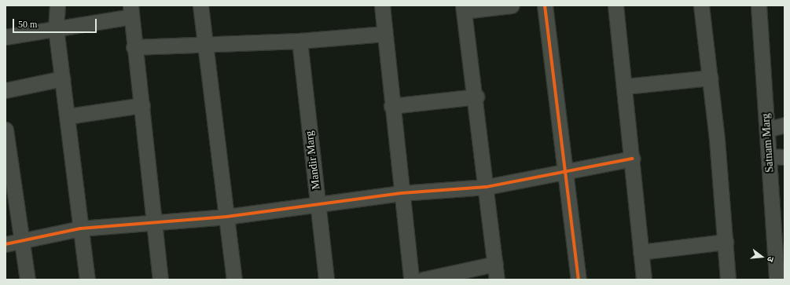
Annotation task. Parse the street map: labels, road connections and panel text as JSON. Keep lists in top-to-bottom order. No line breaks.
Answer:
{"streets":{"street":["Satnam Marg","Mandir Marg"]},"scale_bar":"50 m","north":"right"}
